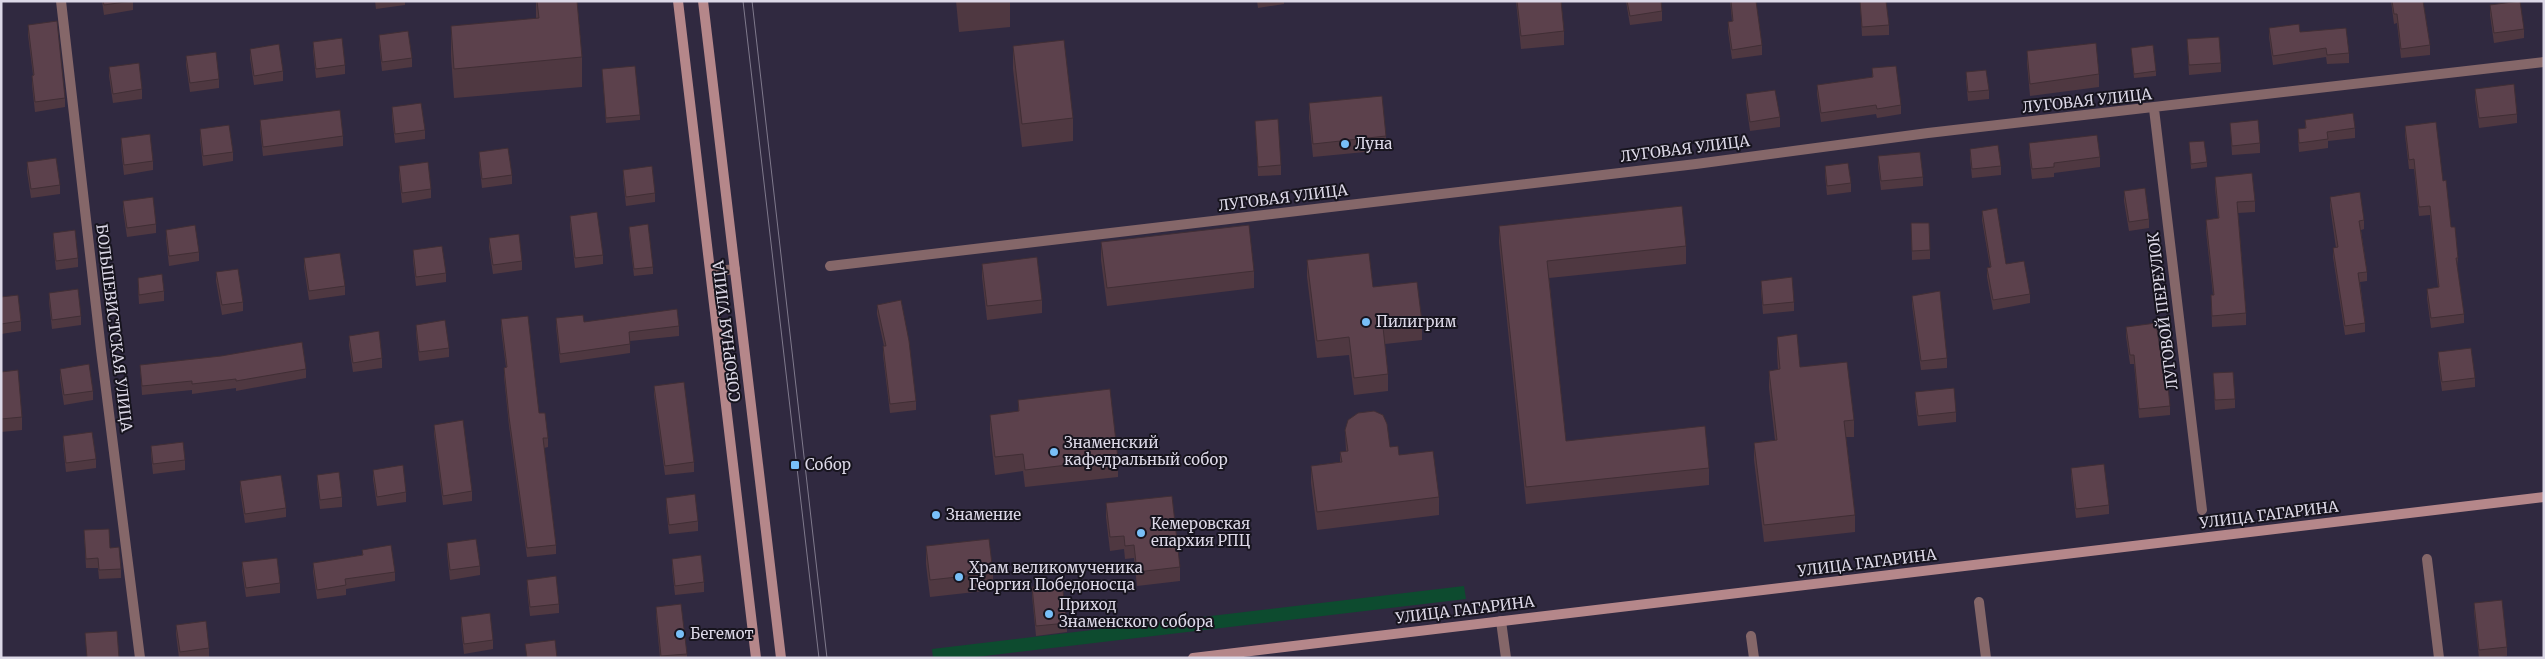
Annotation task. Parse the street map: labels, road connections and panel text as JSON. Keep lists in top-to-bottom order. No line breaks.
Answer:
{"streets":{"street":["ЛУГОВАЯ УЛИЦА","ЛУГОВОЙ ПЕРЕУЛОК","БОЛЬШЕВИСТСКАЯ УЛИЦА","СОБОРНАЯ УЛИЦА","УЛИЦА ГАГАРИНА"]},"crossings":[["ЛУГОВАЯ УЛИЦА","ЛУГОВОЙ ПЕРЕУЛОК"]],"places":{"other":["Луна","Пилигрим","Знаменский кафедральный собор","Знамение","Кемеровская епархия РПЦ","Храм великомученика Георгия Победоносца","Приход Знаменского собора","Бегемот"],"transit":["Собор"]}}
